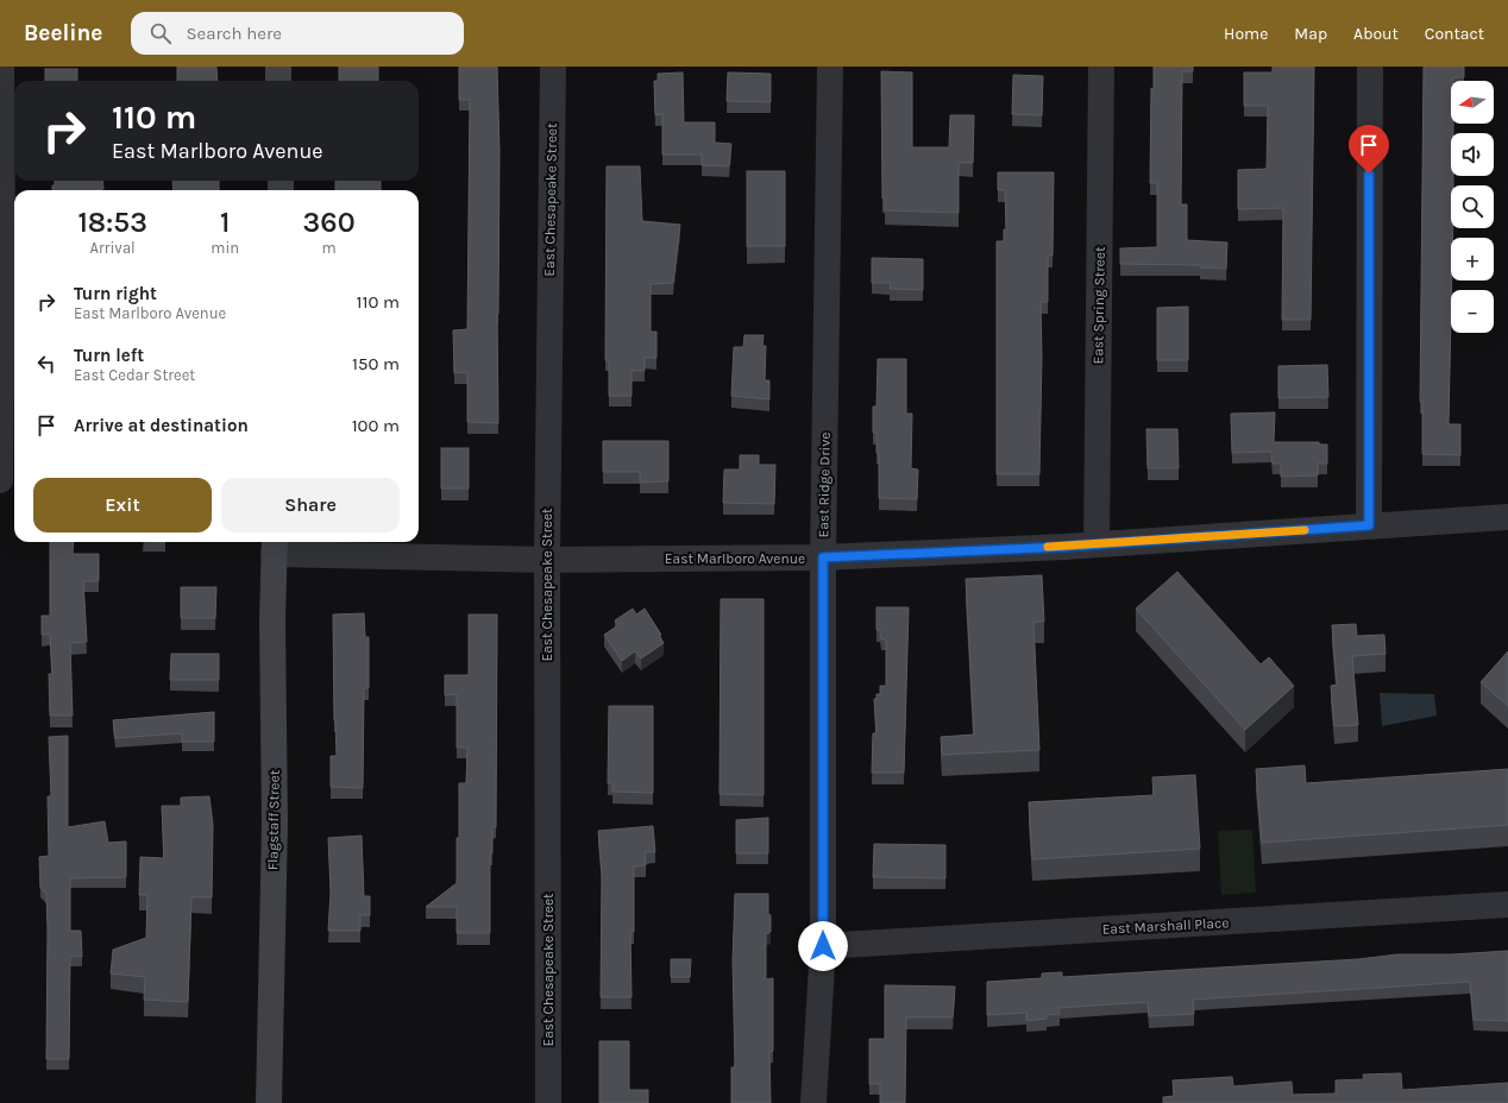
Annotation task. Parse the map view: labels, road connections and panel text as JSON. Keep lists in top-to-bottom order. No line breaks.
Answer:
{"streets":{"street":["East Chesapeake Street","East Spring Street","East Ridge Drive","East Marlboro Avenue","Flagstaff Street","East Marshall Place"]},"crossings":[["East Chesapeake Street","East Marlboro Avenue"],["East Spring Street","East Marlboro Avenue"],["East Ridge Drive","East Marlboro Avenue"],["East Ridge Drive","East Marshall Place"],["East Marlboro Avenue","Flagstaff Street"]],"north":"left","page":{"header":"Beeline","search":"Search here","nav":["Home","Map","About","Contact"],"map_buttons":["+","−"],"turn":["110 m","East Marlboro Avenue"],"eta":["18:53","Arrival","1","min","360","m"],"list":[{"name":"Turn right","note":"East Marlboro Avenue","value":"110 m"},{"name":"Turn left","note":"East Cedar Street","value":"150 m"},{"name":"Arrive at destination","value":"100 m"}],"buttons":["Exit","Share"]}}
